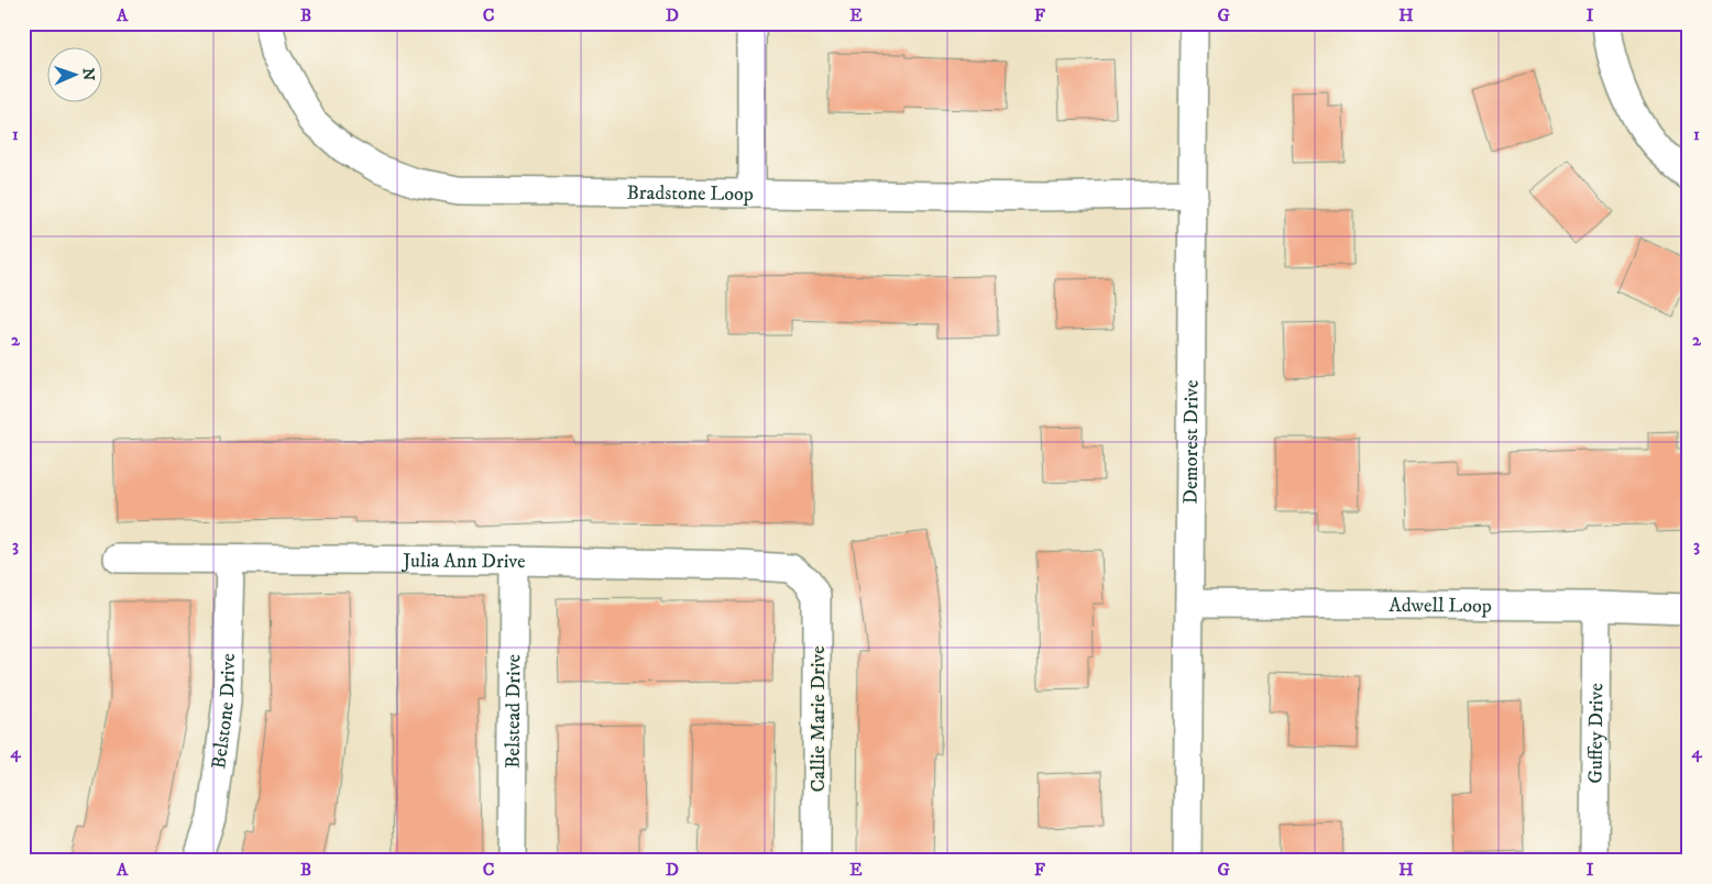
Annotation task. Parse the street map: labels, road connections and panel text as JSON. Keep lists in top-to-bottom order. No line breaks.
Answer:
{"streets":{"street":["Bradstone Loop","Demorest Drive","Julia Ann Drive","Adwell Loop","Belstead Drive","Belstone Drive","Callie Marie Drive","Guffey Drive"]},"crossings":[["Bradstone Loop","Demorest Drive"],["Demorest Drive","Adwell Loop"],["Julia Ann Drive","Belstead Drive"],["Julia Ann Drive","Belstone Drive"],["Julia Ann Drive","Callie Marie Drive"],["Adwell Loop","Guffey Drive"]],"north":"right","grid":{"columns":["A","B","C","D","E","F","G","H","I"],"rows":["1","2","3","4"]}}
